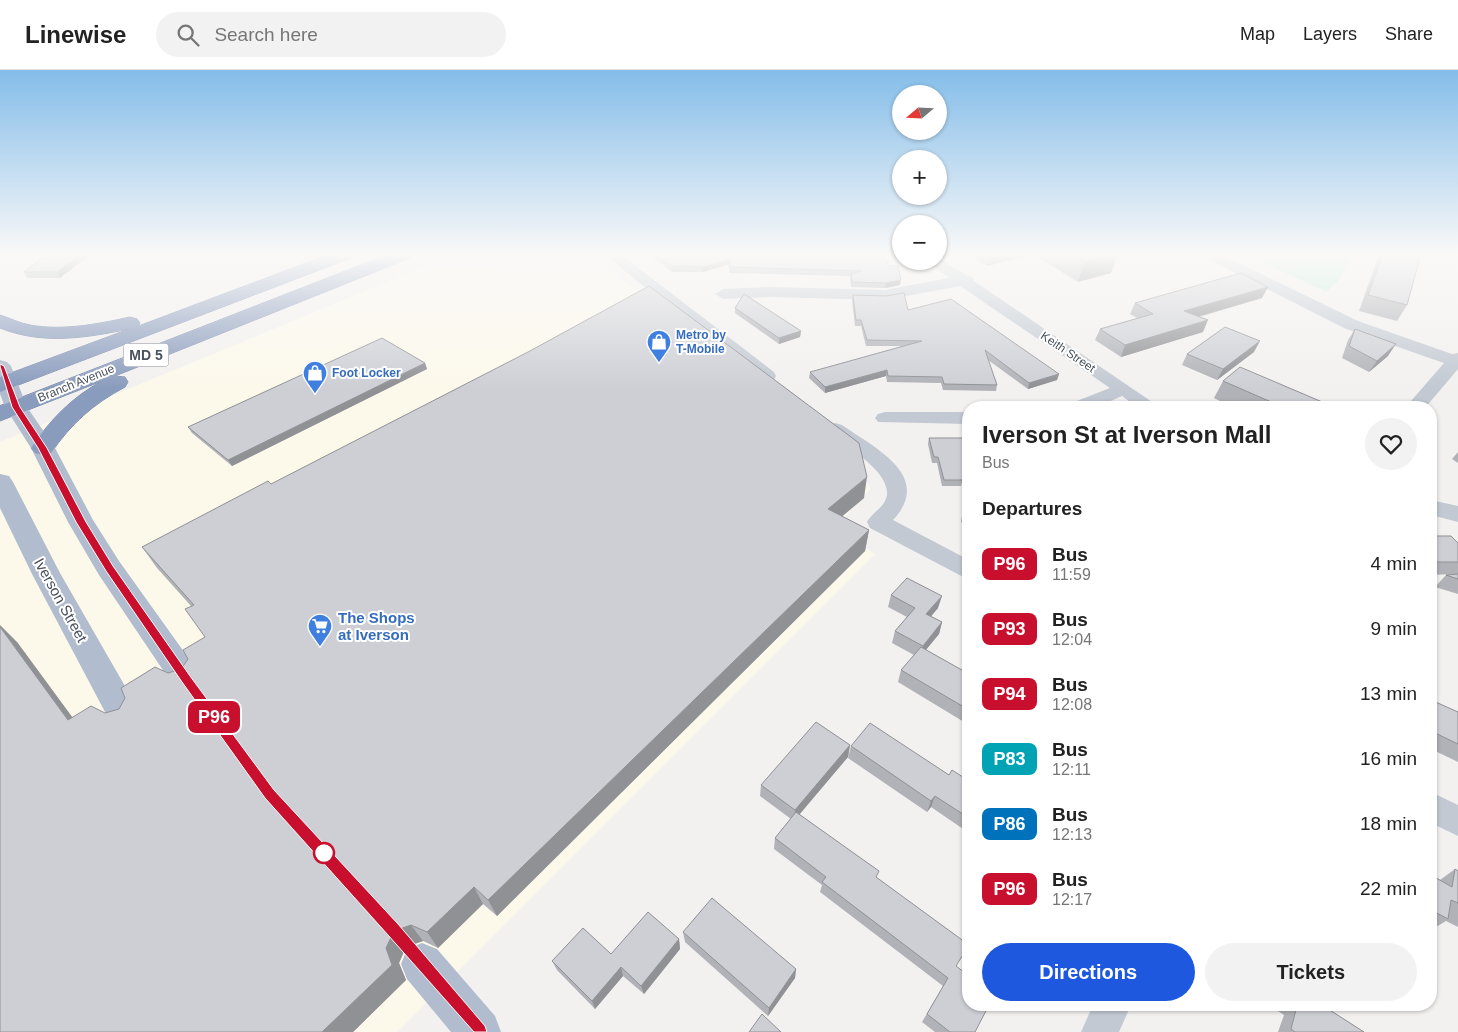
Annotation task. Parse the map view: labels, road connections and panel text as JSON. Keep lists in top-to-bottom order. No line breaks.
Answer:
{"streets":{"highway":["MD 5","Branch Avenue"],"main road":["Iverson Street"],"street":["Keith Street"]},"places":{"shop":["Metro by T-Mobile","Foot Locker"],"supermarket":["The Shops at Iverson"]},"lines":["bus line P96"],"north":"left","page":{"header":"Linewise","search":"Search here","nav":["Map","Layers","Share"],"on_map":"P96","map_buttons":["+","−"],"heading":[["Iverson St at Iverson Mall","Bus"],"Departures"],"list":[{"mark":"P96","name":"Bus","note":"11:59","value":"4 min"},{"mark":"P93","name":"Bus","note":"12:04","value":"9 min"},{"mark":"P94","name":"Bus","note":"12:08","value":"13 min"},{"mark":"P83","name":"Bus","note":"12:11","value":"16 min"},{"mark":"P86","name":"Bus","note":"12:13","value":"18 min"},{"mark":"P96","name":"Bus","note":"12:17","value":"22 min"}],"buttons":["Directions","Tickets"]}}
